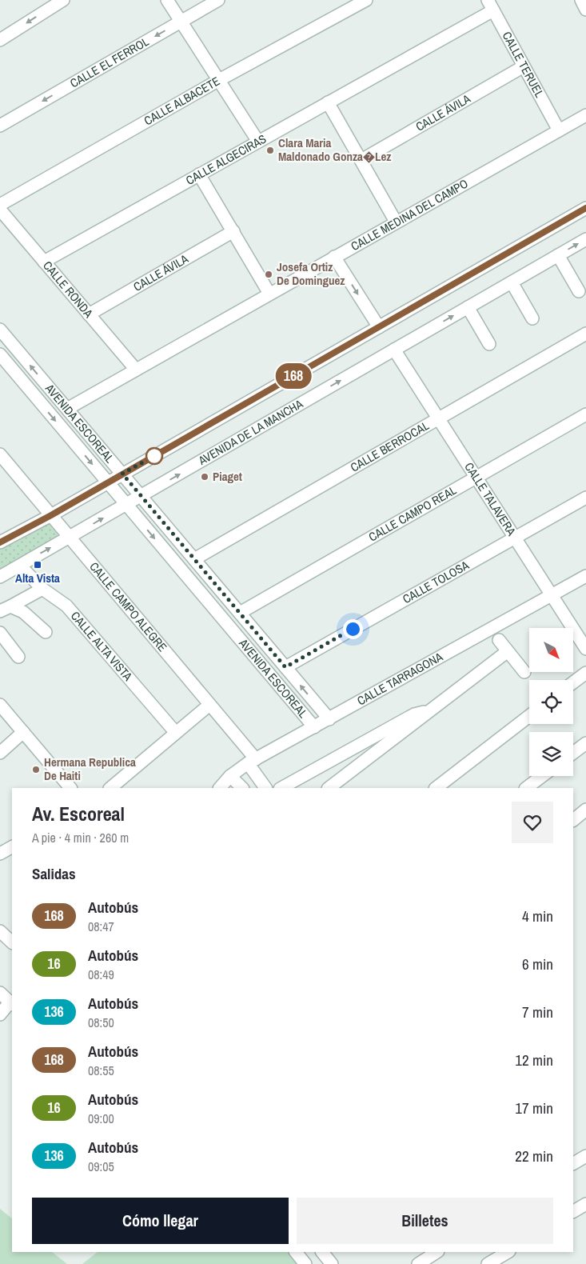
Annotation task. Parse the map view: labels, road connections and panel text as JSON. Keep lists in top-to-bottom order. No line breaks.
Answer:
{"streets":{"street":["CALLE EL FERROL","CALLE TERUEL","CALLE ALBACETE","CALLE ÁVILA","CALLE ALGECIRAS","CALLE MEDINA DEL CAMPO","CALLE RONDA","AVENIDA ESCOREAL","AVENIDA DE LA MANCHA","CALLE BERROCAL","CALLE TALAVERA","CALLE CAMPO REAL","CALLE TOLOSA","CALLE CAMPO ALEGRE","CALLE ALTA VISTA","CALLE TARRAGONA"]},"crossings":[["CALLE TERUEL","CALLE ÁVILA"],["CALLE TERUEL","CALLE ALGECIRAS"],["CALLE TERUEL","CALLE MEDINA DEL CAMPO"],["CALLE ÁVILA","CALLE RONDA"],["CALLE ALGECIRAS","CALLE RONDA"],["CALLE MEDINA DEL CAMPO","CALLE RONDA"],["CALLE MEDINA DEL CAMPO","AVENIDA ESCOREAL"],["AVENIDA ESCOREAL","AVENIDA DE LA MANCHA"],["AVENIDA ESCOREAL","CALLE BERROCAL"],["AVENIDA ESCOREAL","CALLE CAMPO REAL"],["AVENIDA ESCOREAL","CALLE TOLOSA"],["AVENIDA ESCOREAL","CALLE TARRAGONA"],["AVENIDA DE LA MANCHA","CALLE TALAVERA"],["AVENIDA DE LA MANCHA","CALLE CAMPO ALEGRE"],["AVENIDA DE LA MANCHA","CALLE ALTA VISTA"],["CALLE BERROCAL","CALLE TALAVERA"],["CALLE TALAVERA","CALLE CAMPO REAL"],["CALLE TALAVERA","CALLE TOLOSA"],["CALLE TALAVERA","CALLE TARRAGONA"],["CALLE CAMPO ALEGRE","CALLE TARRAGONA"]],"places":{"other":["Clara Maria Maldonado Gonza�Lez","Josefa Ortiz De Dominguez","Piaget","Hermana Republica De Haiti"],"transit":["Alta Vista"]},"lines":["bus line 168"],"north":"bottom right","page":{"on_map":"168","heading":[["Av. Escoreal","A pie · 4 min · 260 m"],"Salidas"],"list":[{"mark":"168","name":"Autobús","note":"08:47","value":"4 min"},{"mark":"16","name":"Autobús","note":"08:49","value":"6 min"},{"mark":"136","name":"Autobús","note":"08:50","value":"7 min"},{"mark":"168","name":"Autobús","note":"08:55","value":"12 min"},{"mark":"16","name":"Autobús","note":"09:00","value":"17 min"},{"mark":"136","name":"Autobús","note":"09:05","value":"22 min"}],"buttons":["Cómo llegar","Billetes"]}}
